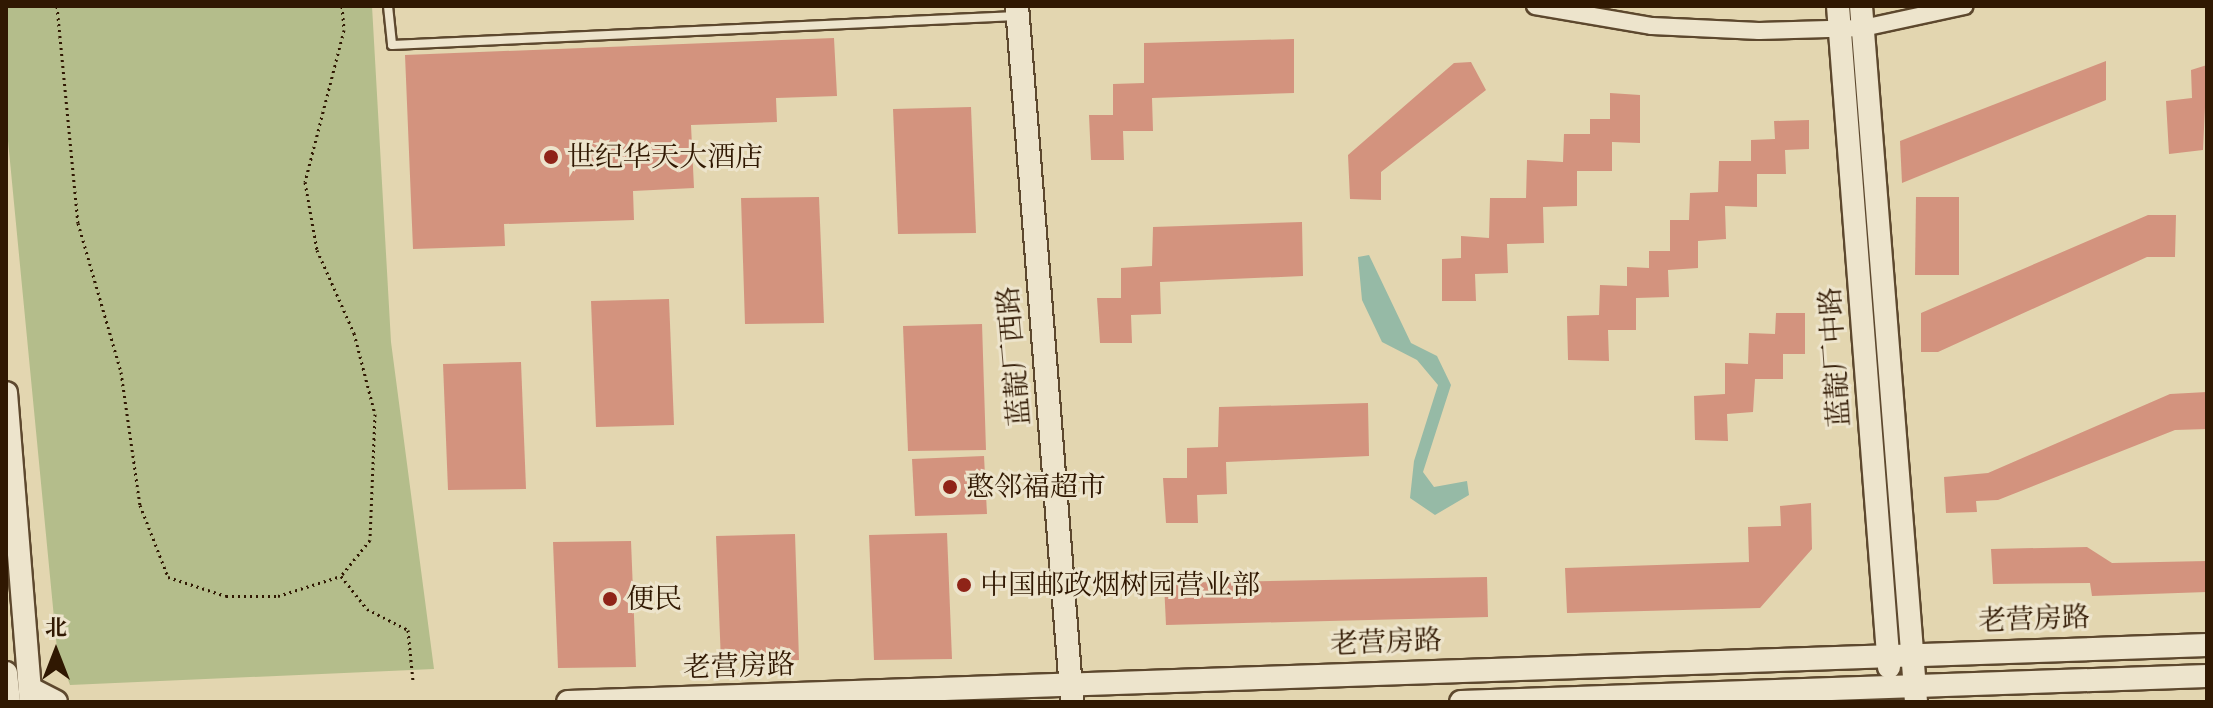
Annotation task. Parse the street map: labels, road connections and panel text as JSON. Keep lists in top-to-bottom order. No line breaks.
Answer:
{"streets":{"street":["蓝靛厂西路","蓝靛厂中路","老营房路"]},"crossings":[["蓝靛厂西路","老营房路"],["蓝靛厂中路","老营房路"]],"places":["世纪华天大酒店","憨邻福超市","中国邮政烟树园营业部","便民"],"north":"top"}
